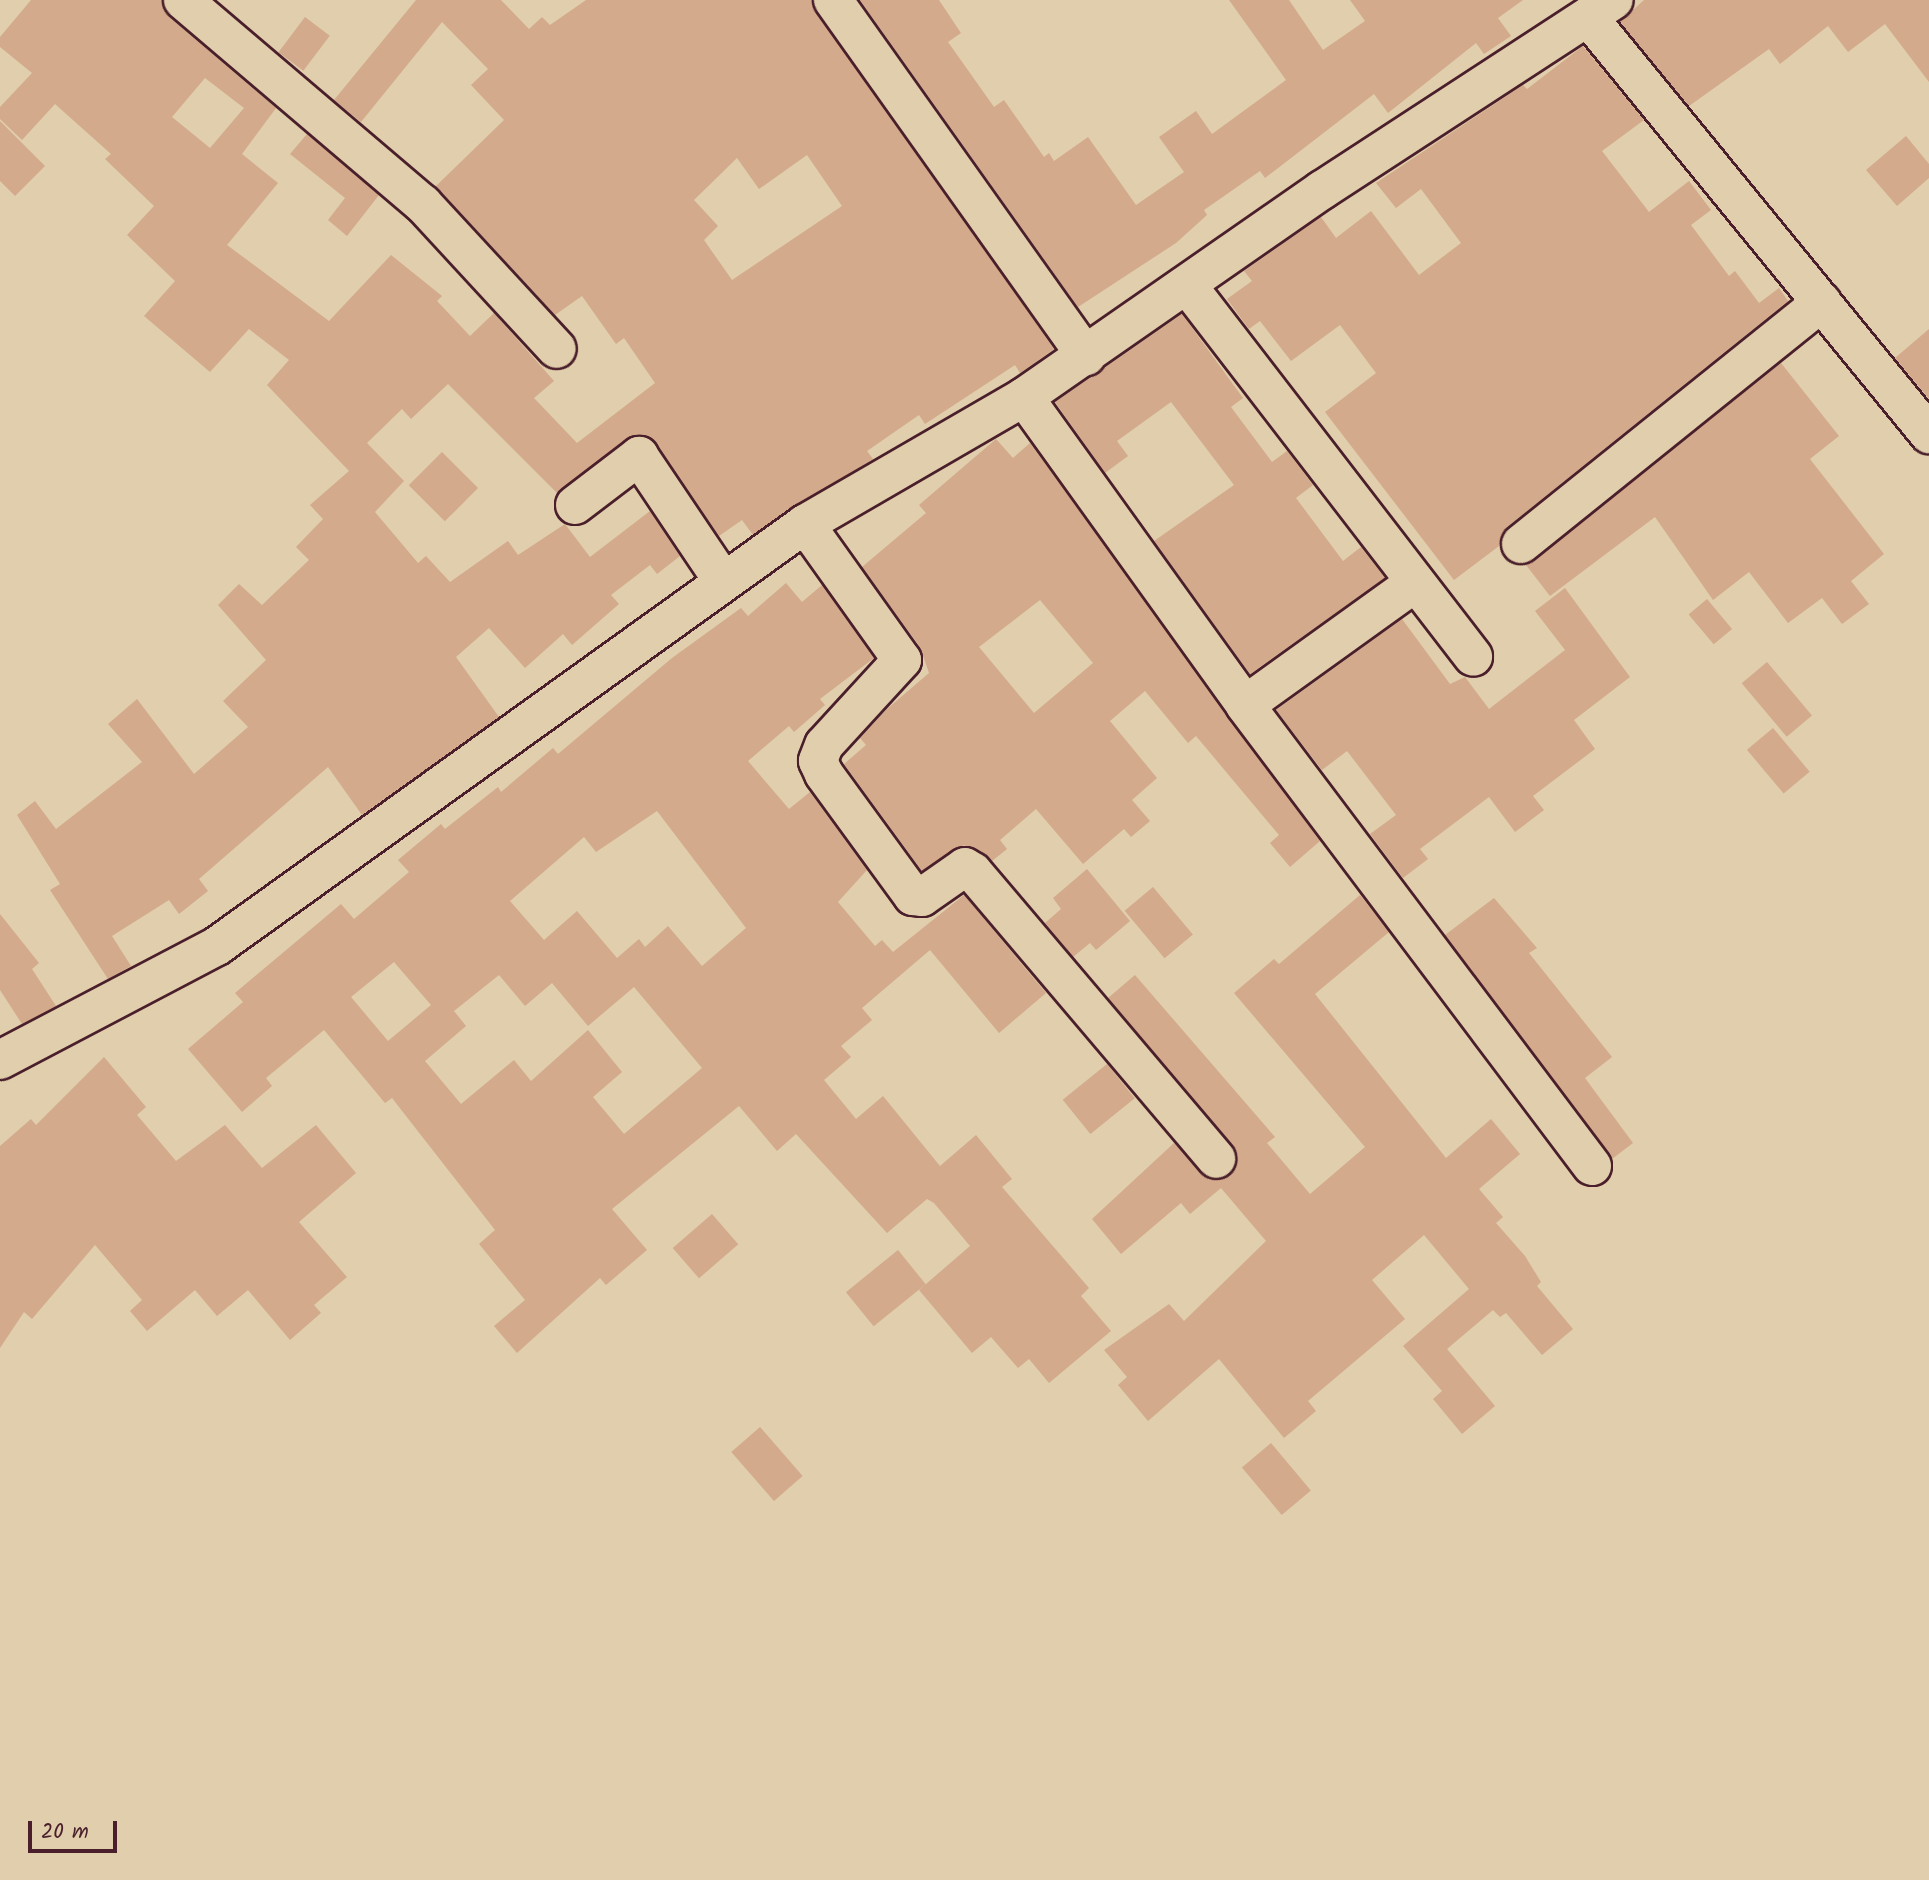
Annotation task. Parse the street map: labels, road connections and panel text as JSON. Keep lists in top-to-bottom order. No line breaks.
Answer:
{"scale_bar":"20 m"}
